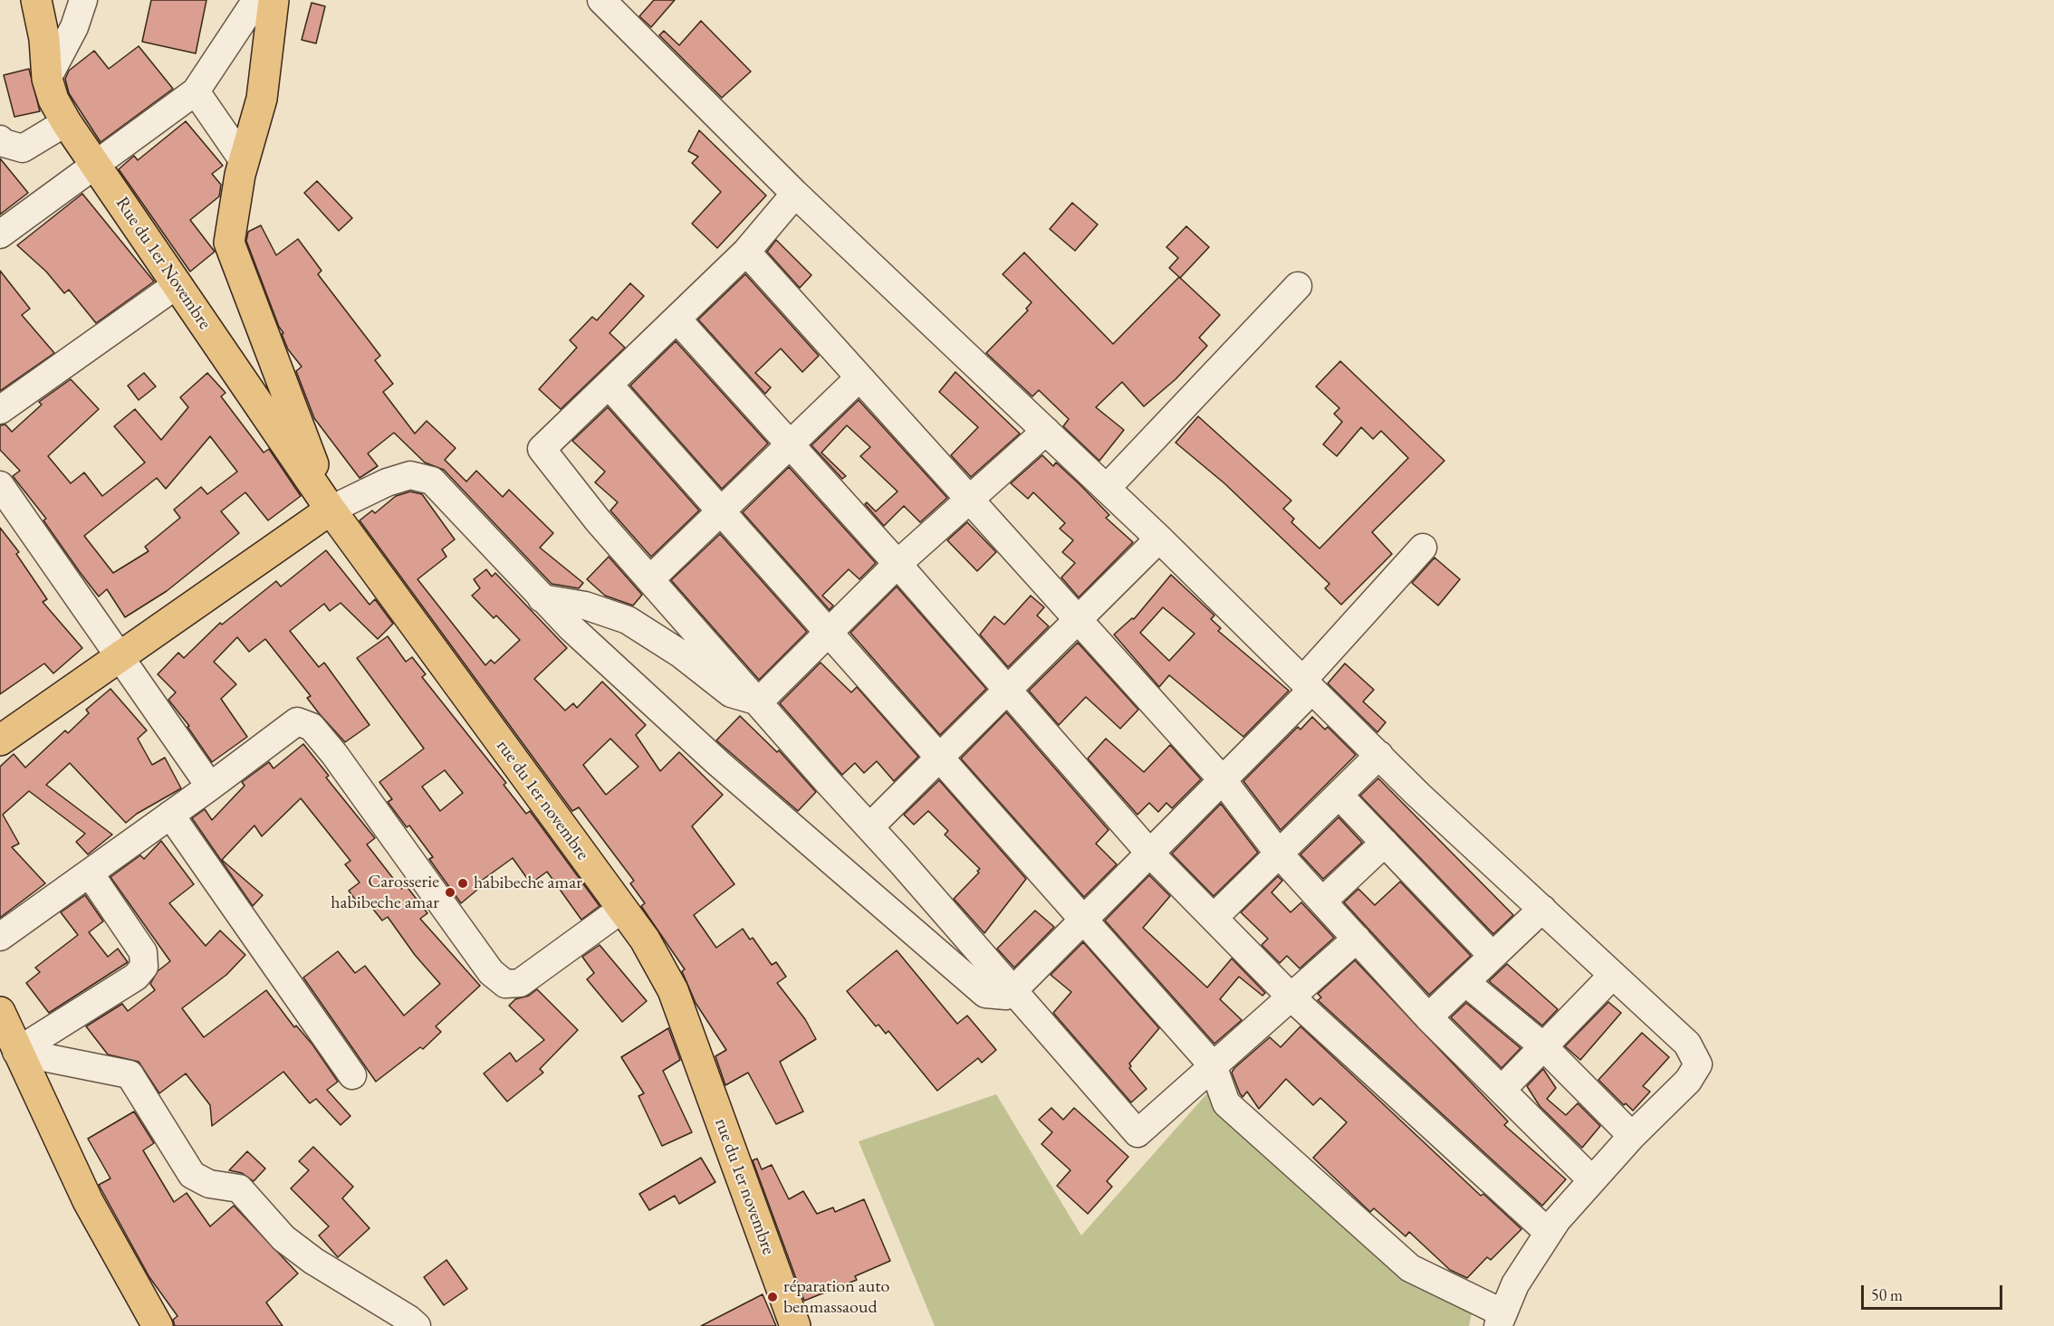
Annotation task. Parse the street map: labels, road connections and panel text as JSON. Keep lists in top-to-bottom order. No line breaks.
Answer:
{"streets":{"main road":["Rue du 1er Novembre","rue du 1er novembre"]},"crossings":[["Rue du 1er Novembre","rue du 1er novembre"]],"places":["habibeche amar","Carosserie habibeche amar","réparation auto benmassaoud"],"scale_bar":"50 m"}
